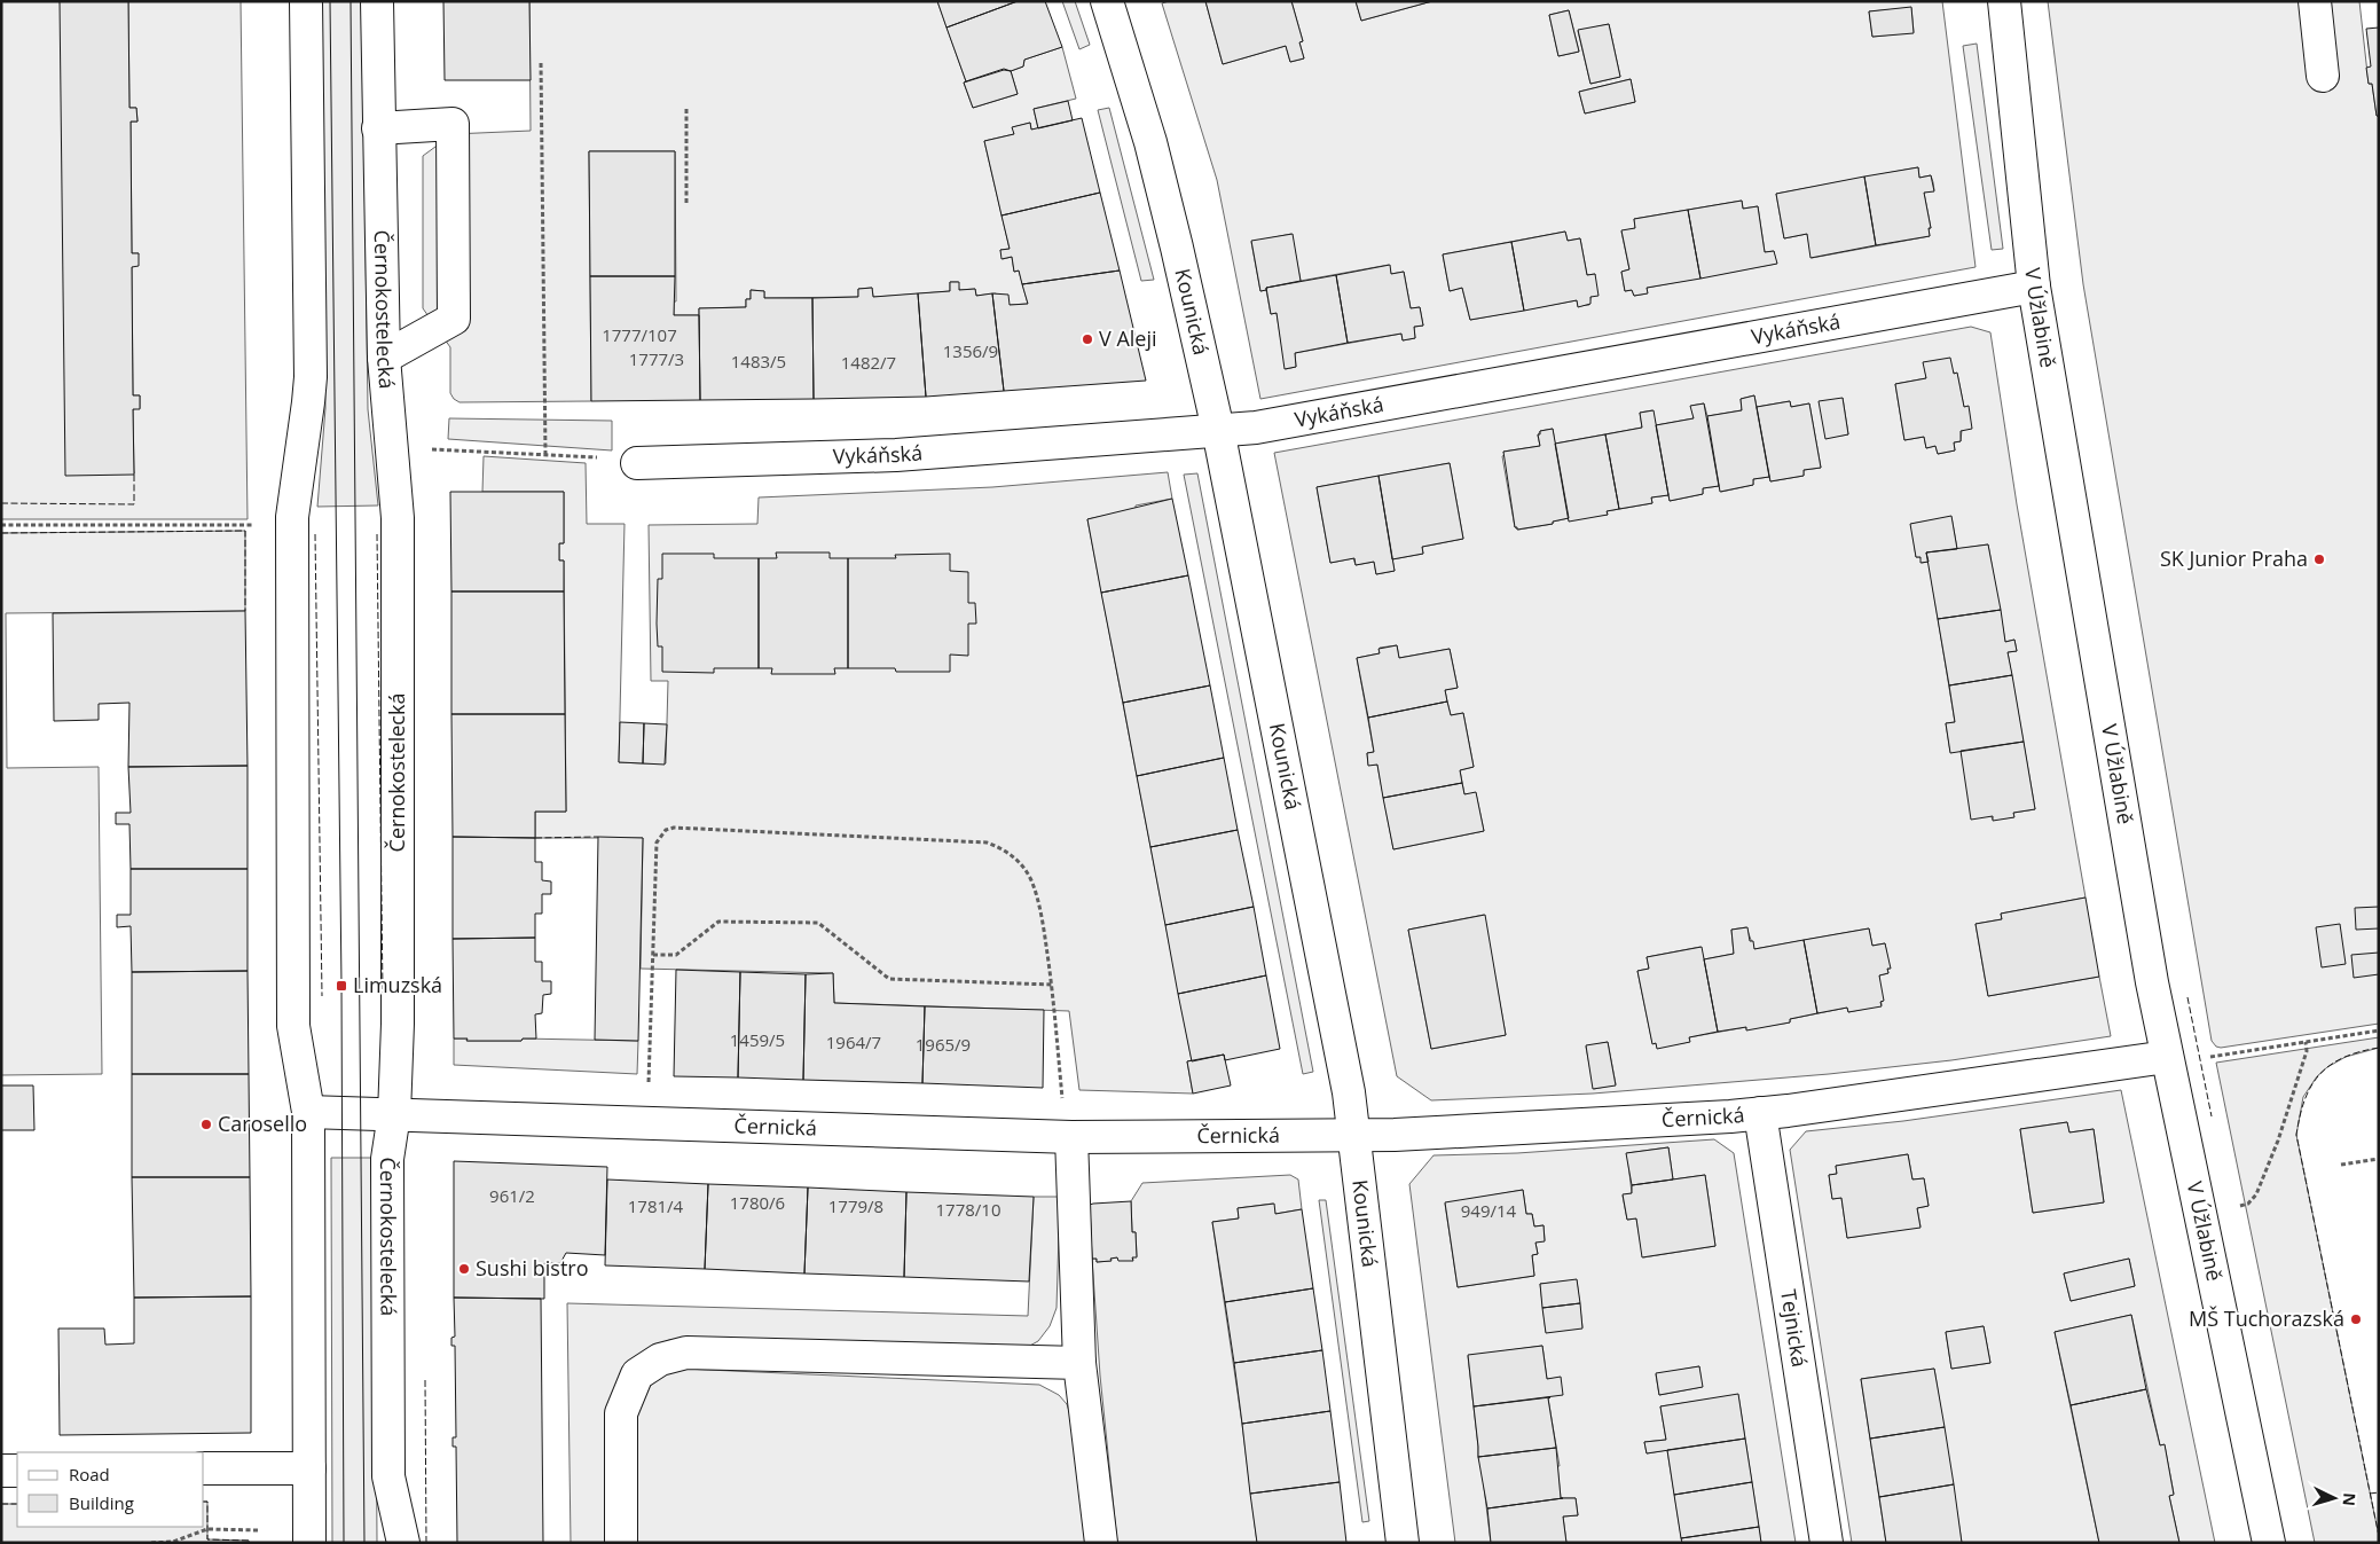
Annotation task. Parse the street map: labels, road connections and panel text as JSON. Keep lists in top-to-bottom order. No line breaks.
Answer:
{"streets":{"street":["Černokostelecká","Kounická","V Úžlabině","Vykáňská","Černická","Tejnická"]},"crossings":[["Černokostelecká","Černická"],["Kounická","Vykáňská"],["Kounická","Černická"],["V Úžlabině","Vykáňská"],["V Úžlabině","Černická"],["Černická","Tejnická"]],"places":{"other":["V Aleji","SK Junior Praha","Carosello","Sushi bistro","MŠ Tuchorazská"],"transit":["Limuzská"]},"house_numbers":["1777/107","1356/9","1777/3","1483/5","1482/7","1459/5","1964/7","1965/9","961/2","1780/6","1781/4","1779/8","1778/10","949/14"],"legend":["Road","Building"],"north":"right"}
